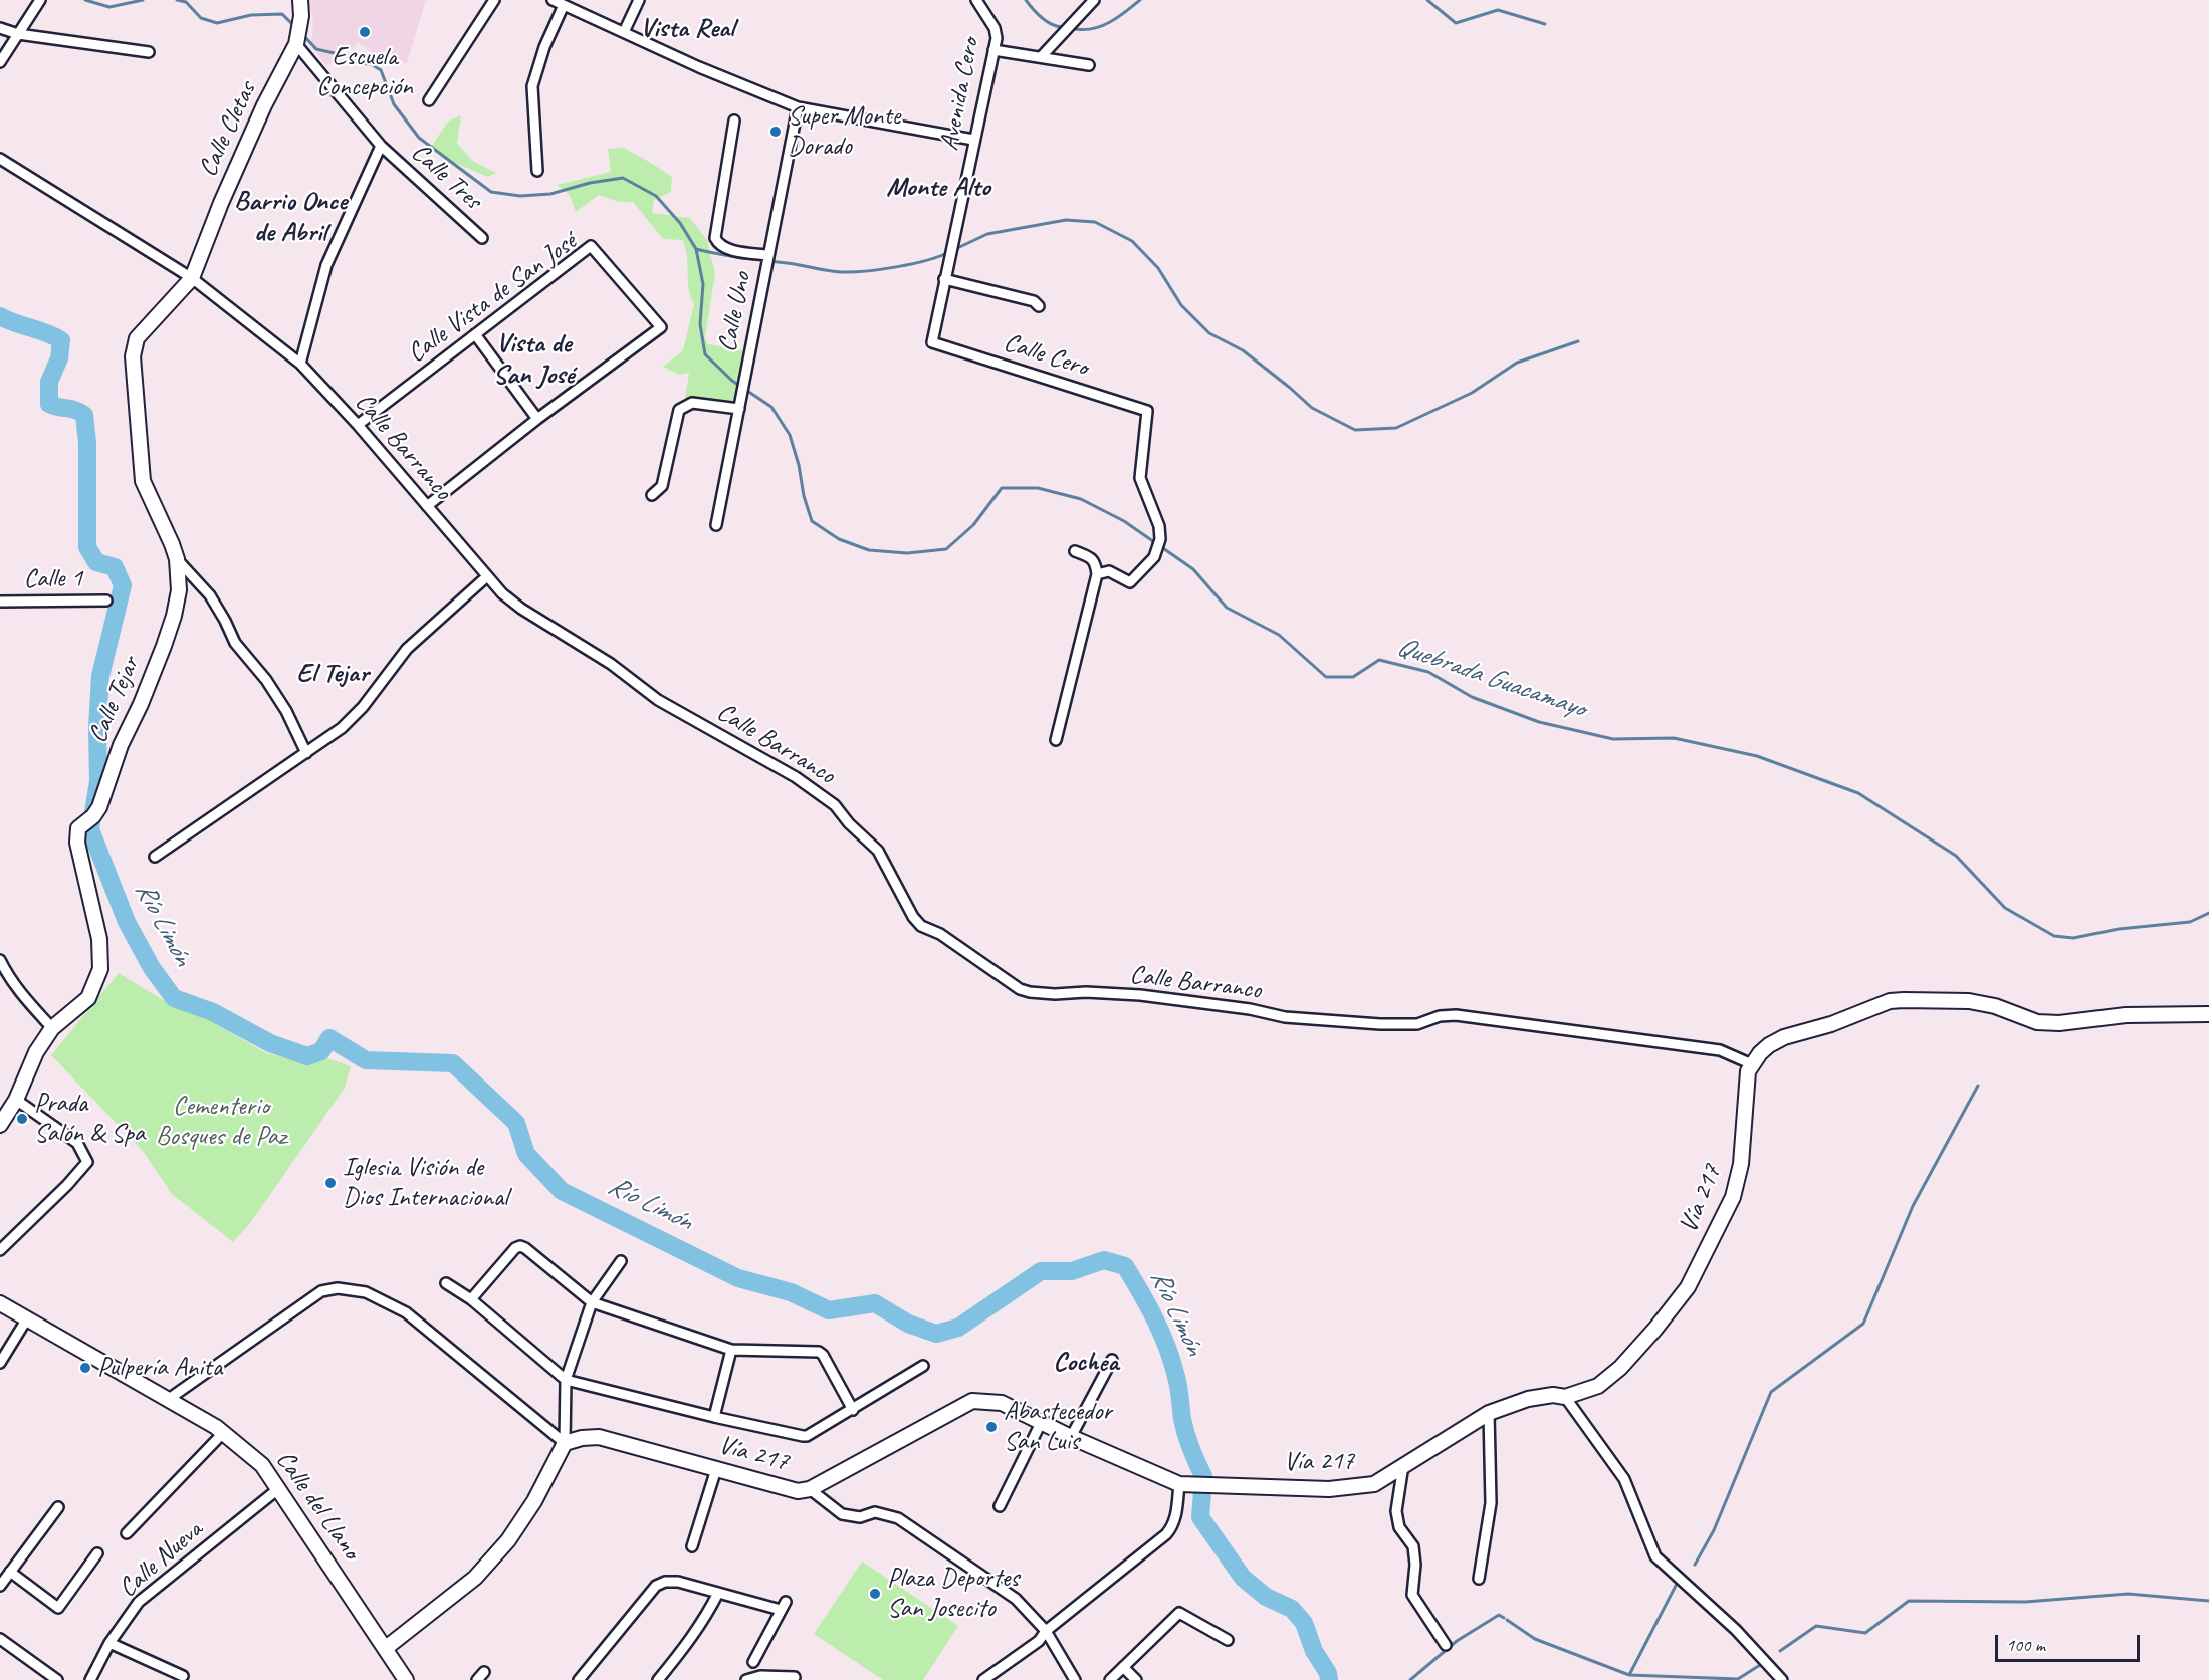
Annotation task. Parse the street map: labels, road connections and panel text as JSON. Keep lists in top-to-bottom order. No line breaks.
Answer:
{"streets":{"main road":["Calle Cletas","Calle Tejar","Vía 217","Calle del Llano"],"street":["Avenida Cero","Calle Tres","Calle Vista de San José","Calle Uno","Calle Cero","Calle Barranco","Calle 1","Calle Nueva"]},"crossings":[["Avenida Cero","Calle Cero"],["Calle Cletas","Calle Tres"],["Calle Cletas","Calle Barranco"],["Calle Cletas","Calle Tejar"],["Calle Vista de San José","Calle Barranco"],["Calle Barranco","Calle Tejar"],["Calle Barranco","Vía 217"],["Calle del Llano","Calle Nueva"]],"districts":["Vista Real","Monte Alto","Barrio Once de Abril","Vista de San José","El Tejar","Cochea"],"water":["Quebrada Guacamayo","Río Limón"],"parks":["Cementerio Bosques de Paz"],"places":["Escuela Concepción","Super Monte Dorado","Prada Salón & Spa","Iglesia Visión de Dios Internacional","Pulpería Anita","Abastecedor San Luis","Plaza Deportes San Josecito"],"scale_bar":"100 m"}
